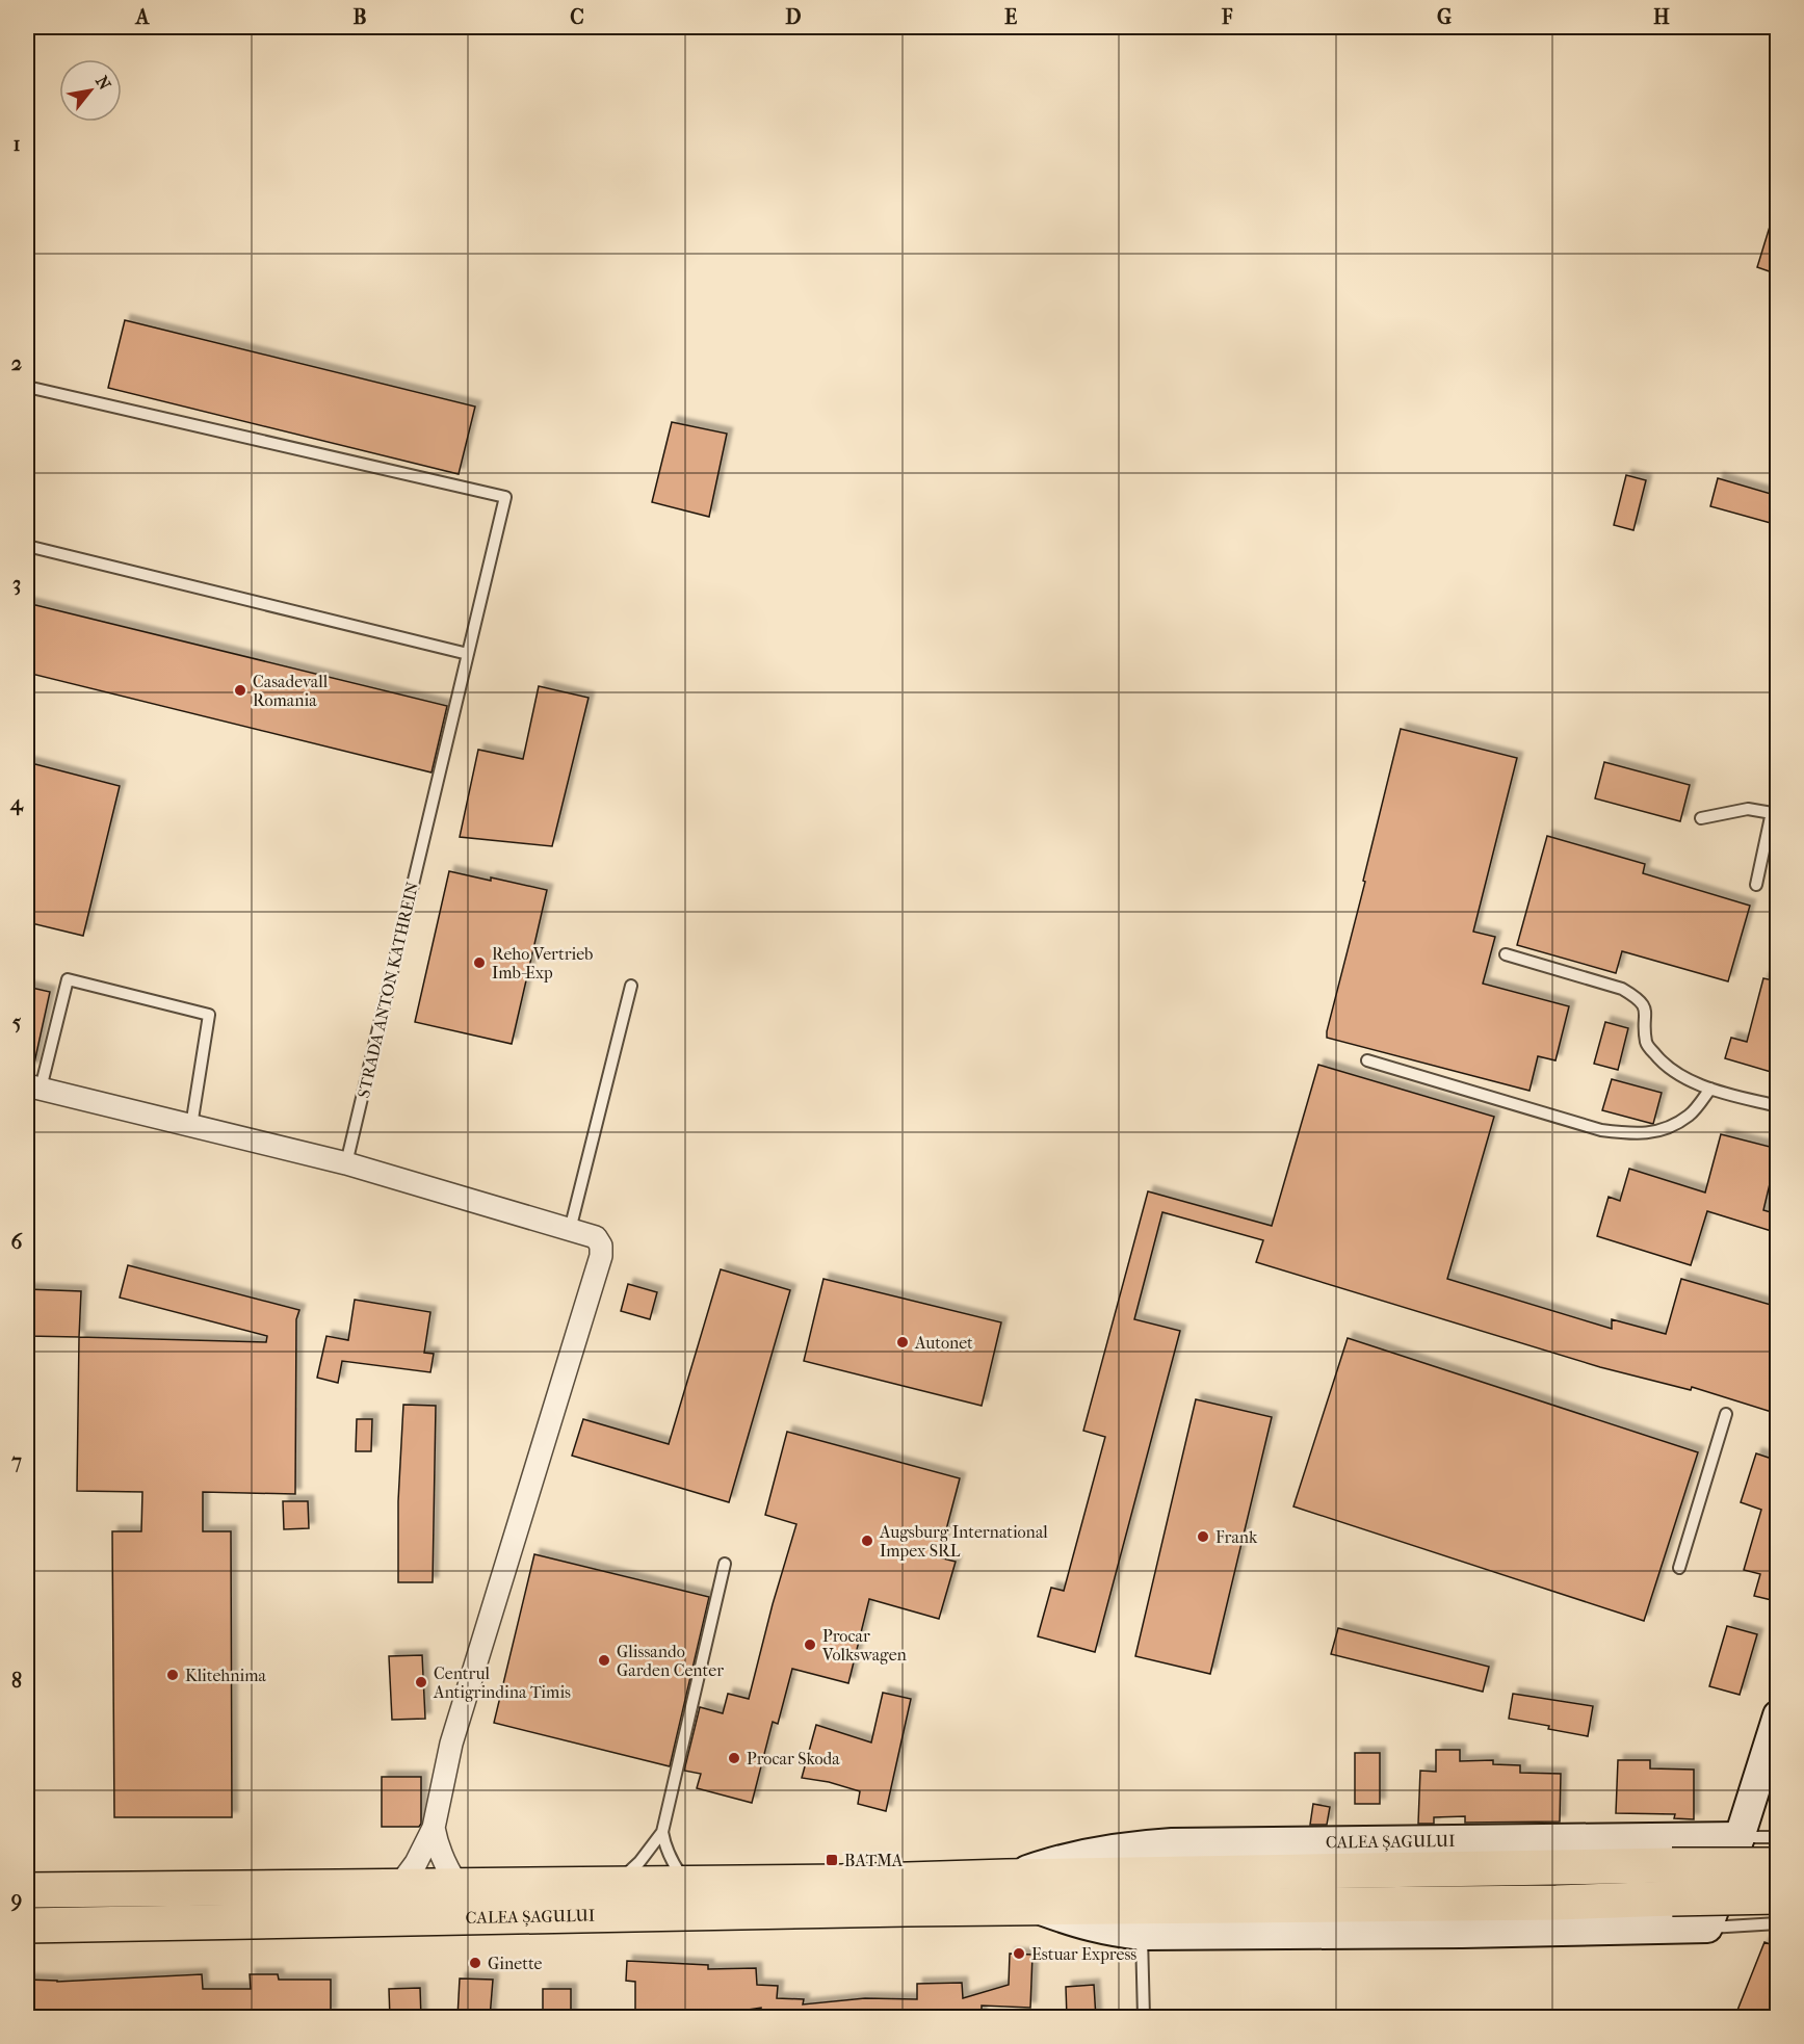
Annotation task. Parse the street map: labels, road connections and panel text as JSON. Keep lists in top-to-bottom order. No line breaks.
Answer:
{"streets":{"main road":["CALEA ȘAGULUI"],"lane":["STRADA ANTON KATHREIN"]},"places":{"other":["Casadevall Romania","Reho Vertrieb Imb-Exp","Autonet","Frank","Augsburg International Impex SRL","Procar Volkswagen","Glissando Garden Center","Klitehnima","Centrul Antigrindina Timis","Procar Skoda","Estuar Express","Ginette"],"transit":["BATMA"]},"north":"top right","grid":{"columns":["A","B","C","D","E","F","G","H"],"rows":["1","2","3","4","5","6","7","8","9"]}}
